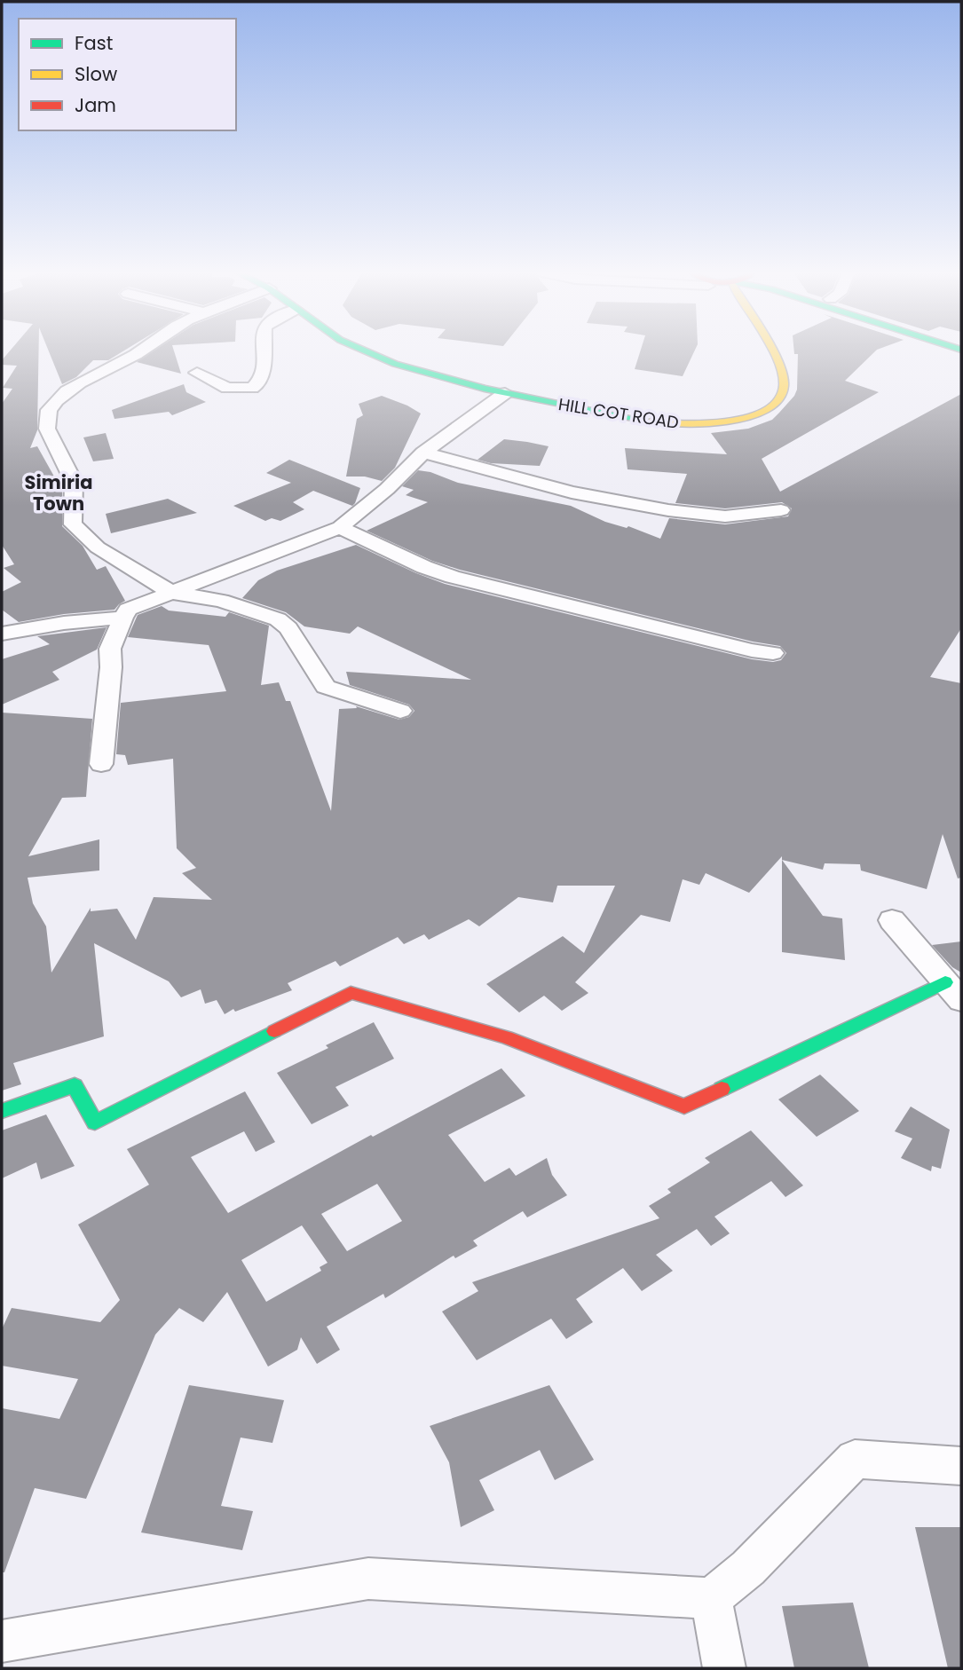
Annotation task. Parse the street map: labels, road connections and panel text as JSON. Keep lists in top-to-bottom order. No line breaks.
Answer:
{"streets":{"main road":["HILL COT ROAD"]},"districts":["Simiria Town"],"legend":["Fast","Slow","Jam"]}
